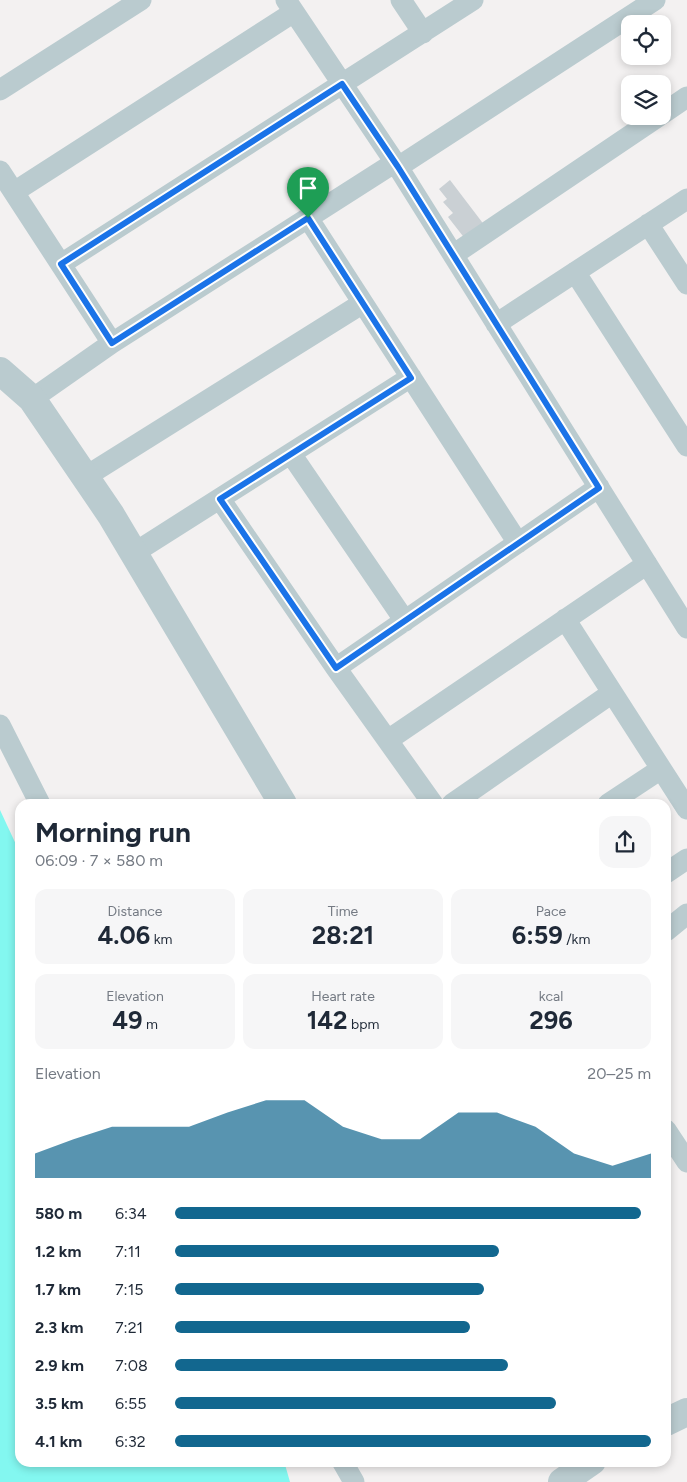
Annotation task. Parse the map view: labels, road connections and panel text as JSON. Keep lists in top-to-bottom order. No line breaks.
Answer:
{"page":{"heading":["Morning run","06:09 · 7 × 580 m"],"stats":[["Distance","4.06 km"],["Time","28:21"],["Pace","6:59 /km"],["Elevation","49 m"],["Heart rate","142 bpm"],["kcal","296"]],"chart":["Elevation","20–25 m"],"list":[{"name":"580 m","note":"6:34"},{"name":"1.2 km","note":"7:11"},{"name":"1.7 km","note":"7:15"},{"name":"2.3 km","note":"7:21"},{"name":"2.9 km","note":"7:08"},{"name":"3.5 km","note":"6:55"},{"name":"4.1 km","note":"6:32"}]}}
